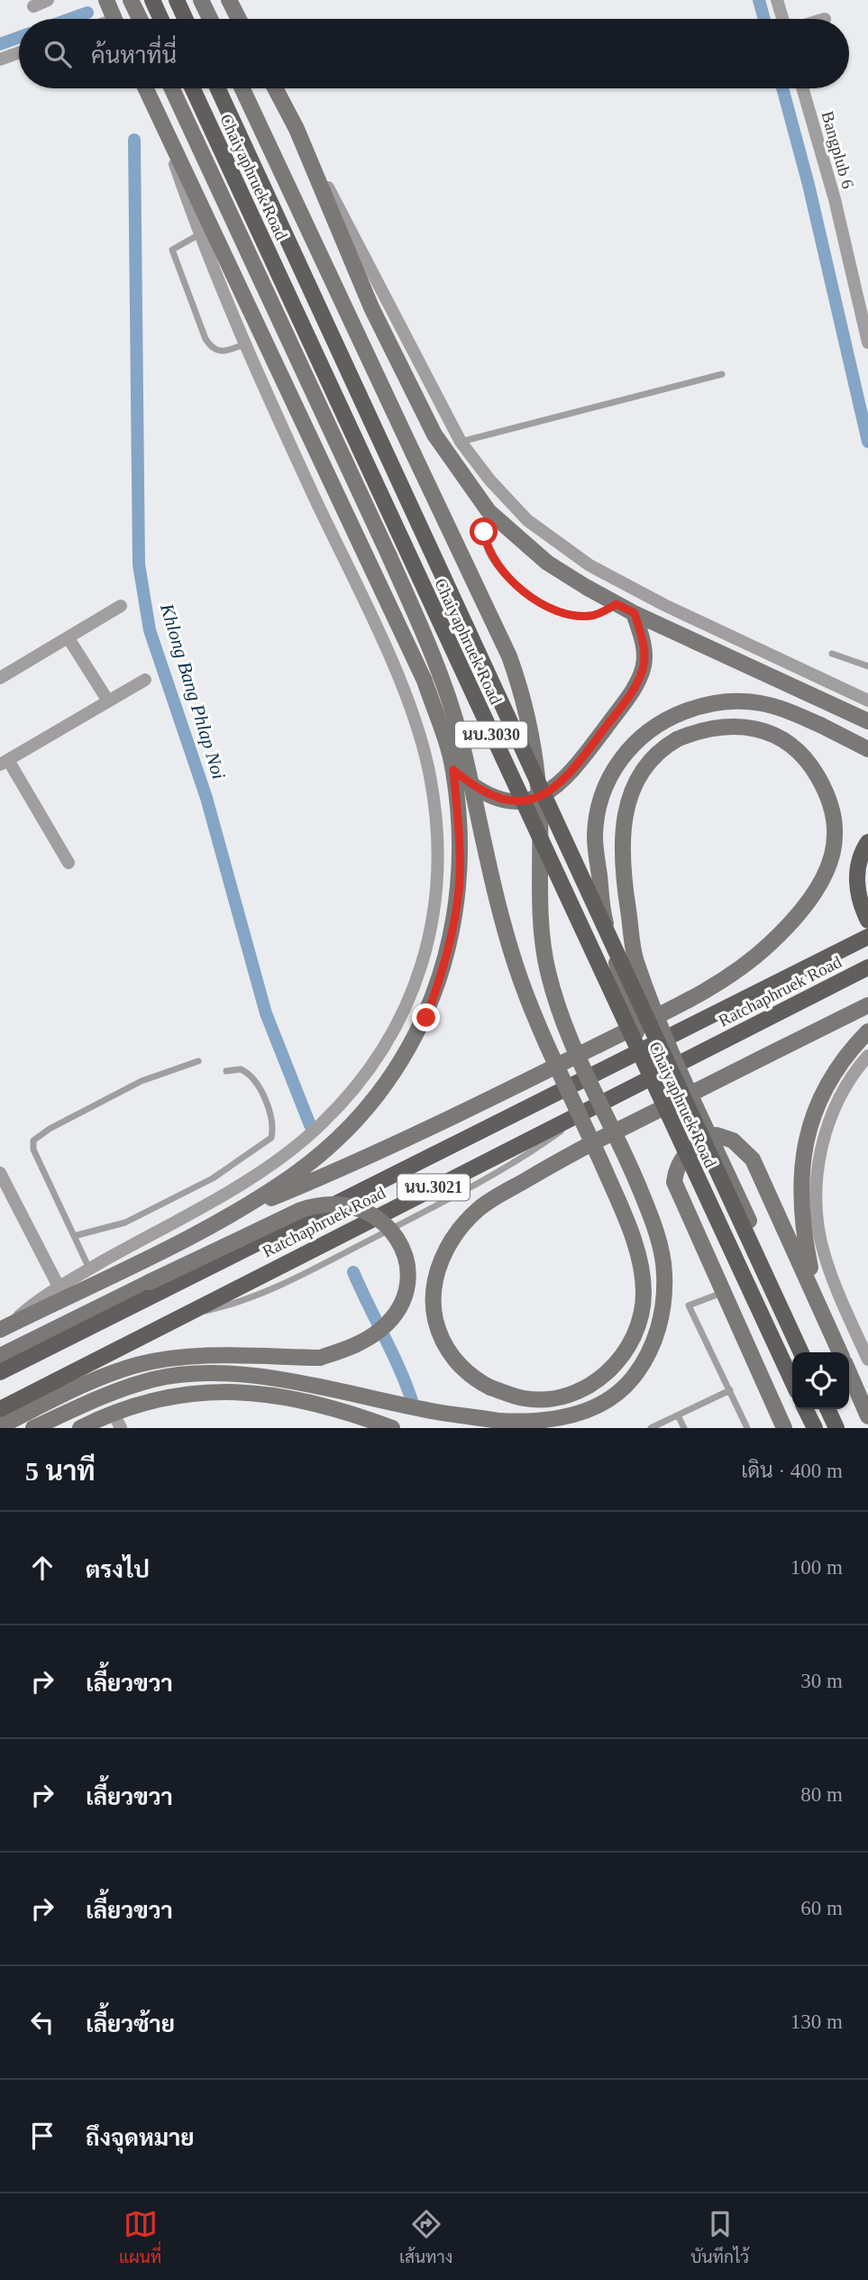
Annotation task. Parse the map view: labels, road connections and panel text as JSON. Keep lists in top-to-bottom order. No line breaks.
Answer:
{"streets":{"main road":["Chaiyaphruek Road","นบ.3030","Ratchaphruek Road","นบ.3021"],"street":["Bangplub 6"]},"water":["Khlong Bang Phlap Noi"],"page":{"search":"ค้นหาที่นี่","heading":["5 นาที","เดิน · 400 m"],"list":[["ตรงไป","100 m"],["เลี้ยวขวา","30 m"],["เลี้ยวขวา","80 m"],["เลี้ยวขวา","60 m"],["เลี้ยวซ้าย","130 m"],"ถึงจุดหมาย"],"nav":["แผนที่","เส้นทาง","บันทึกไว้"]}}
